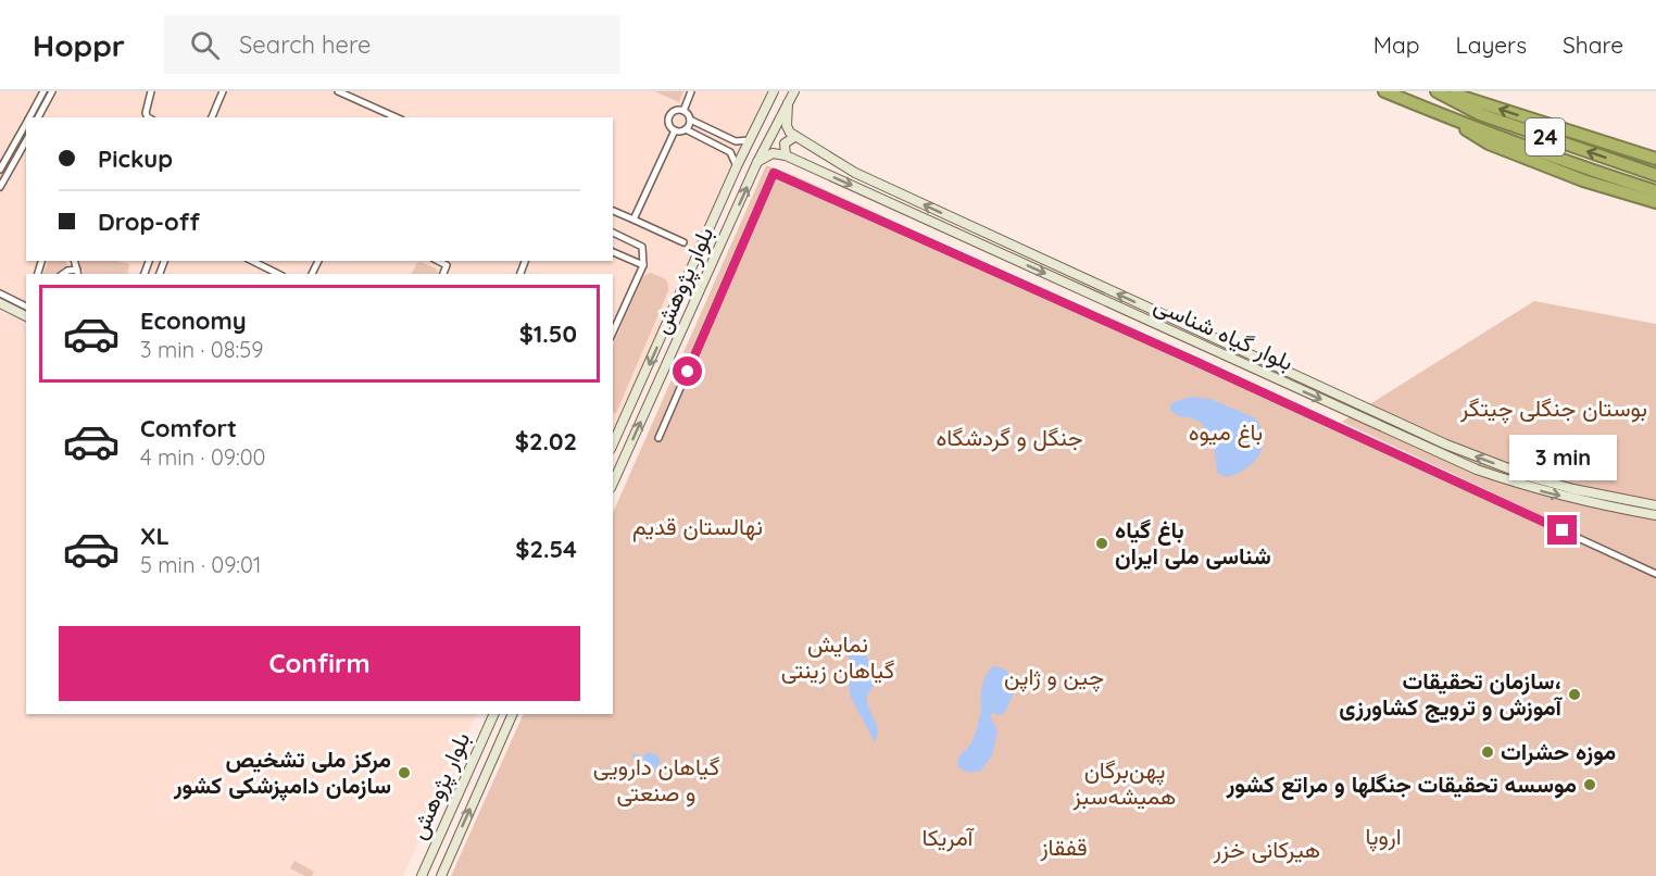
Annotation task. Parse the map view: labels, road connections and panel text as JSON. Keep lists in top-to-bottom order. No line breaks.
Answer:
{"streets":{"highway":["24"],"street":["بلوار پژوهش","بلوار گیاه شناسی"]},"parks":["بوستان جنگلی چیتگر","باغ میوه","جنگل و گردشگاه","نهالستان قدیم","نمایش گیاهان زینتی","چین و ژاپن","گیاهان دارویی و صنعتی","پهن‌برگان همیشه‌سبز","اروپا","آمریکا","قفقاز","هیرکانی خزر"],"places":["باغ گیاه‌ شناسی ملی ایران","سازمان تحقیقات، آموزش و ترویج کشاورزی","موزه حشرات","مرکز ملی تشخیص سازمان دامپزشکی کشور","موسسه تحقیقات جنگلها و مراتع کشور"],"page":{"header":"Hoppr","search":"Search here","nav":["Map","Layers","Share"],"banner":["Pickup","Drop-off"],"list":[{"name":"Economy","note":"3 min · 08:59","value":"$1.50"},{"name":"Comfort","note":"4 min · 09:00","value":"$2.02"},{"name":"XL","note":"5 min · 09:01","value":"$2.54"}],"bubble":"3 min","buttons":"Confirm"}}
